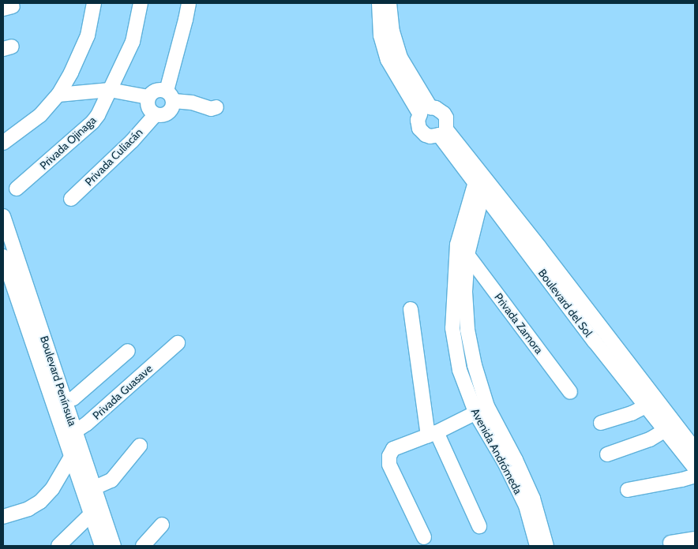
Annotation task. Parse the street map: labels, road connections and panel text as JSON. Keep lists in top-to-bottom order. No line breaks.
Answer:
{"streets":{"street":["Privada Ojinaga","Privada Culiacán","Boulevard del Sol","Privada Zamora","Boulevard Península","Privada Guasave","Avenida Andrómeda"]},"crossings":[["Boulevard del Sol","Avenida Andrómeda"],["Privada Zamora","Avenida Andrómeda"],["Boulevard Península","Privada Guasave"]]}
